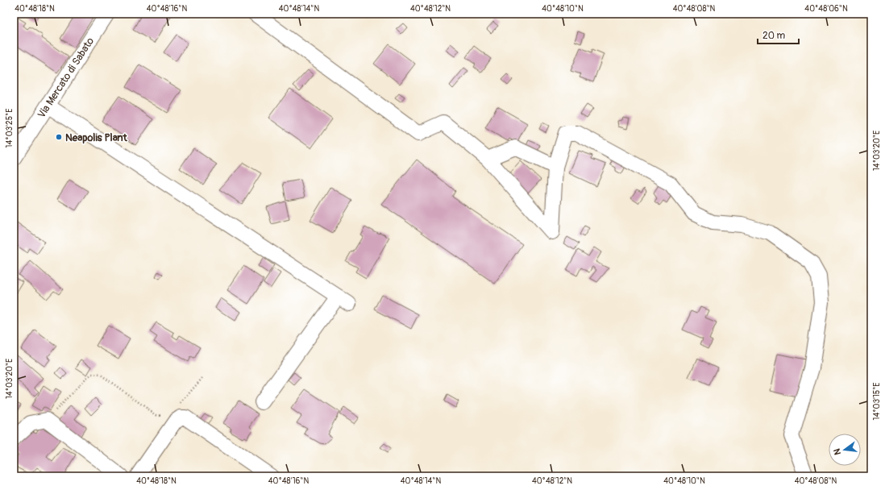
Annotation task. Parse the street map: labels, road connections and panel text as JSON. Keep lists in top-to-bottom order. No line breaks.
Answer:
{"streets":{"street":["Via Mercato di Sabato"]},"places":["Neapolis Plant"],"scale_bar":"20 m","north":"left","coordinates":["40°48'18\"N","40°48'16\"N","40°48'14\"N","40°48'12\"N","40°48'10\"N","40°48'08\"N","40°48'06\"N","14°03'25\"E","14°03'20\"E","14°03'15\"E"]}
